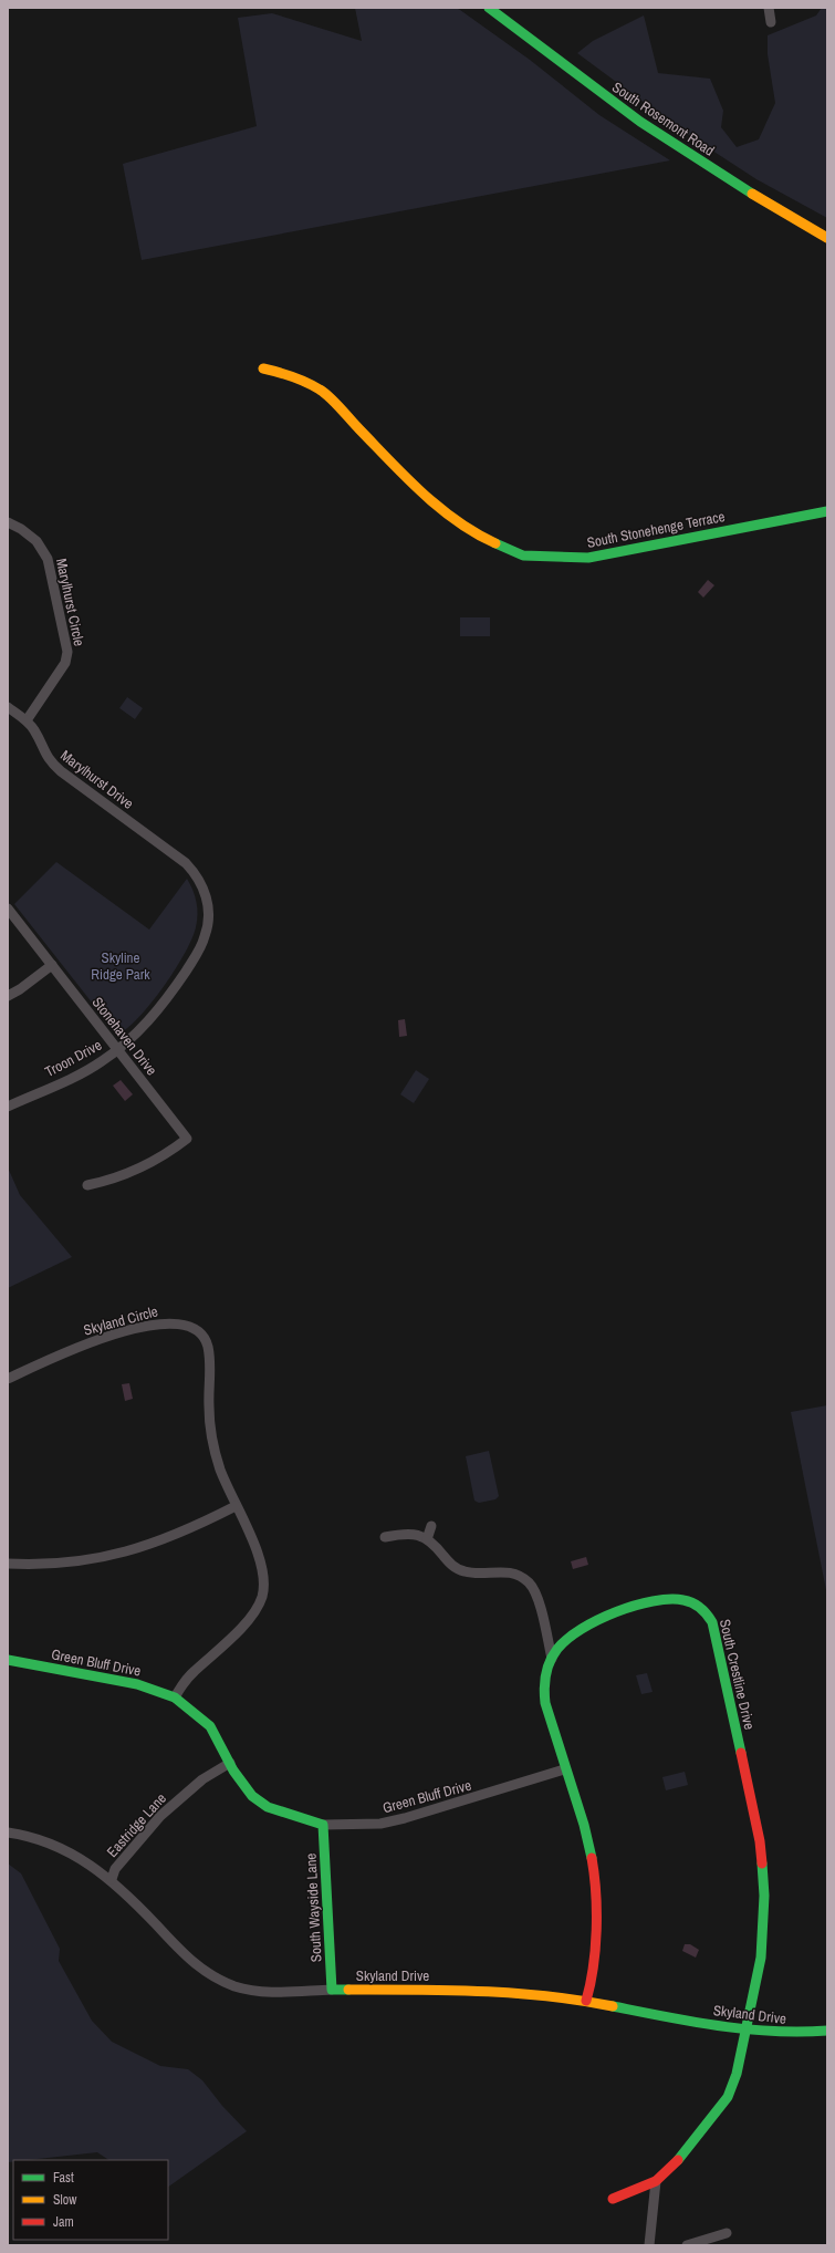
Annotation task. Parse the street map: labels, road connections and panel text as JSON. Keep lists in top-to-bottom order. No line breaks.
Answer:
{"streets":{"street":["South Rosemont Road","South Stonehenge Terrace","Marylhurst Circle","Marylhurst Drive","Stonehaven Drive","Troon Drive","Skyland Circle","Green Bluff Drive","South Crestline Drive","Eastridge Lane","South Wayside Lane","Skyland Drive"]},"crossings":[["Marylhurst Circle","Marylhurst Drive"],["Marylhurst Drive","Troon Drive"],["Stonehaven Drive","Troon Drive"],["Skyland Circle","Green Bluff Drive"],["Green Bluff Drive","South Crestline Drive"],["Green Bluff Drive","Eastridge Lane"],["Green Bluff Drive","South Wayside Lane"],["South Crestline Drive","Skyland Drive"],["Eastridge Lane","Skyland Drive"],["South Wayside Lane","Skyland Drive"]],"parks":["Skyline Ridge Park"],"legend":["Fast","Slow","Jam"]}
